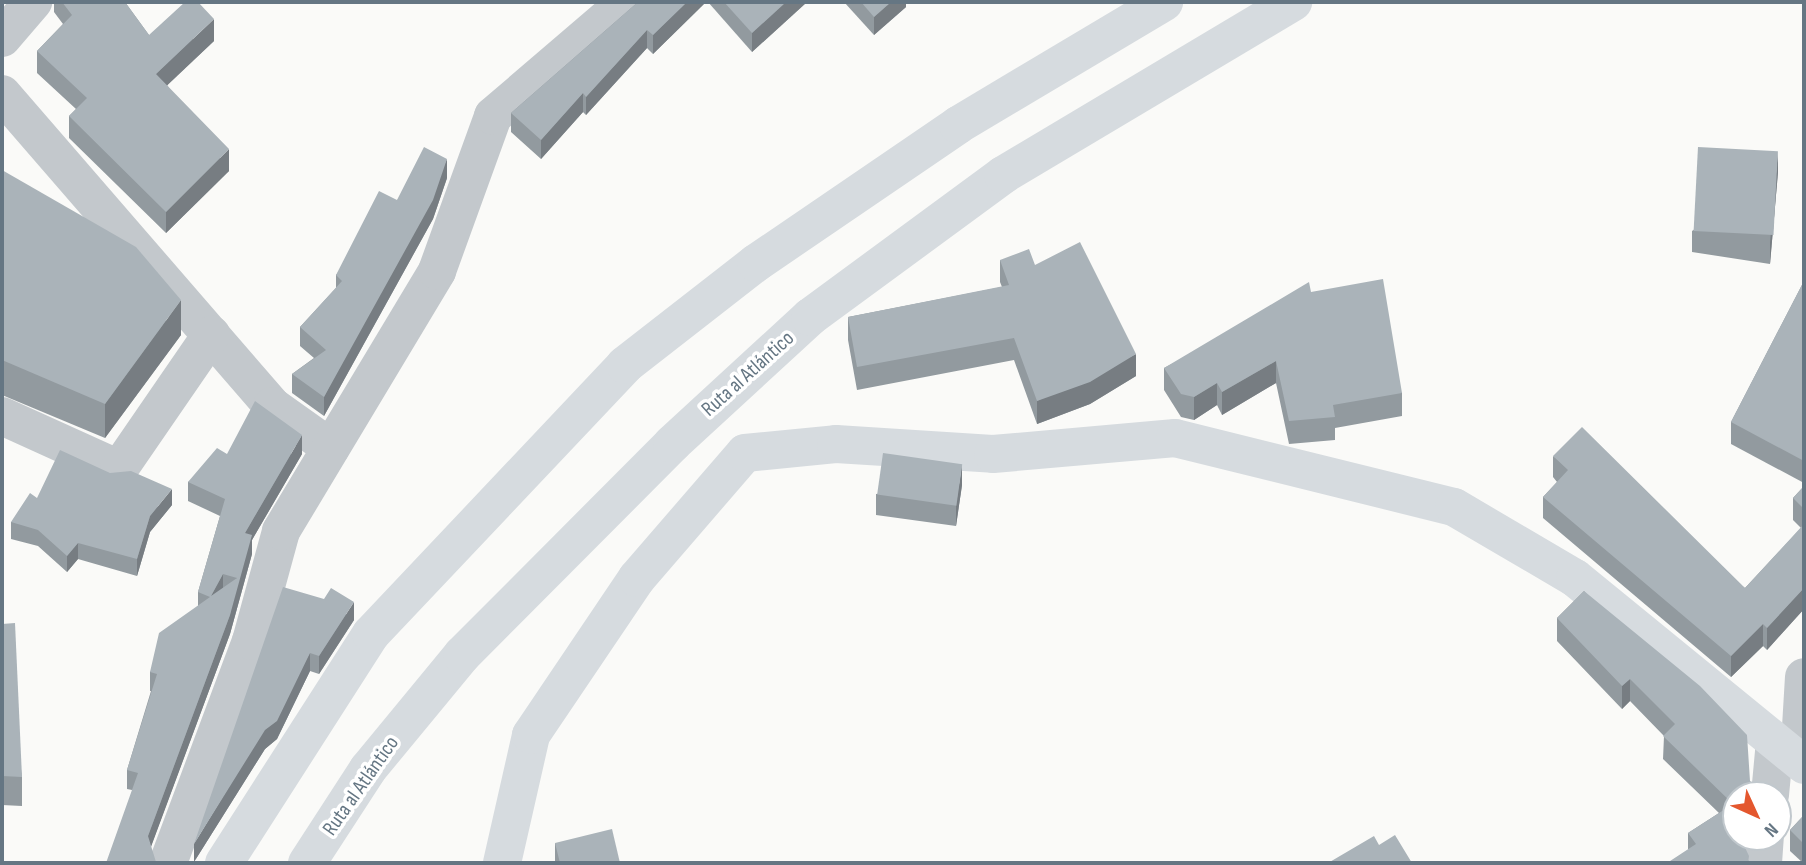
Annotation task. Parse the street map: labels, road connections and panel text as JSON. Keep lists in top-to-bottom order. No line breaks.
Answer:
{"streets":{"main road":["Ruta al Atlántico"]},"north":"bottom right"}
